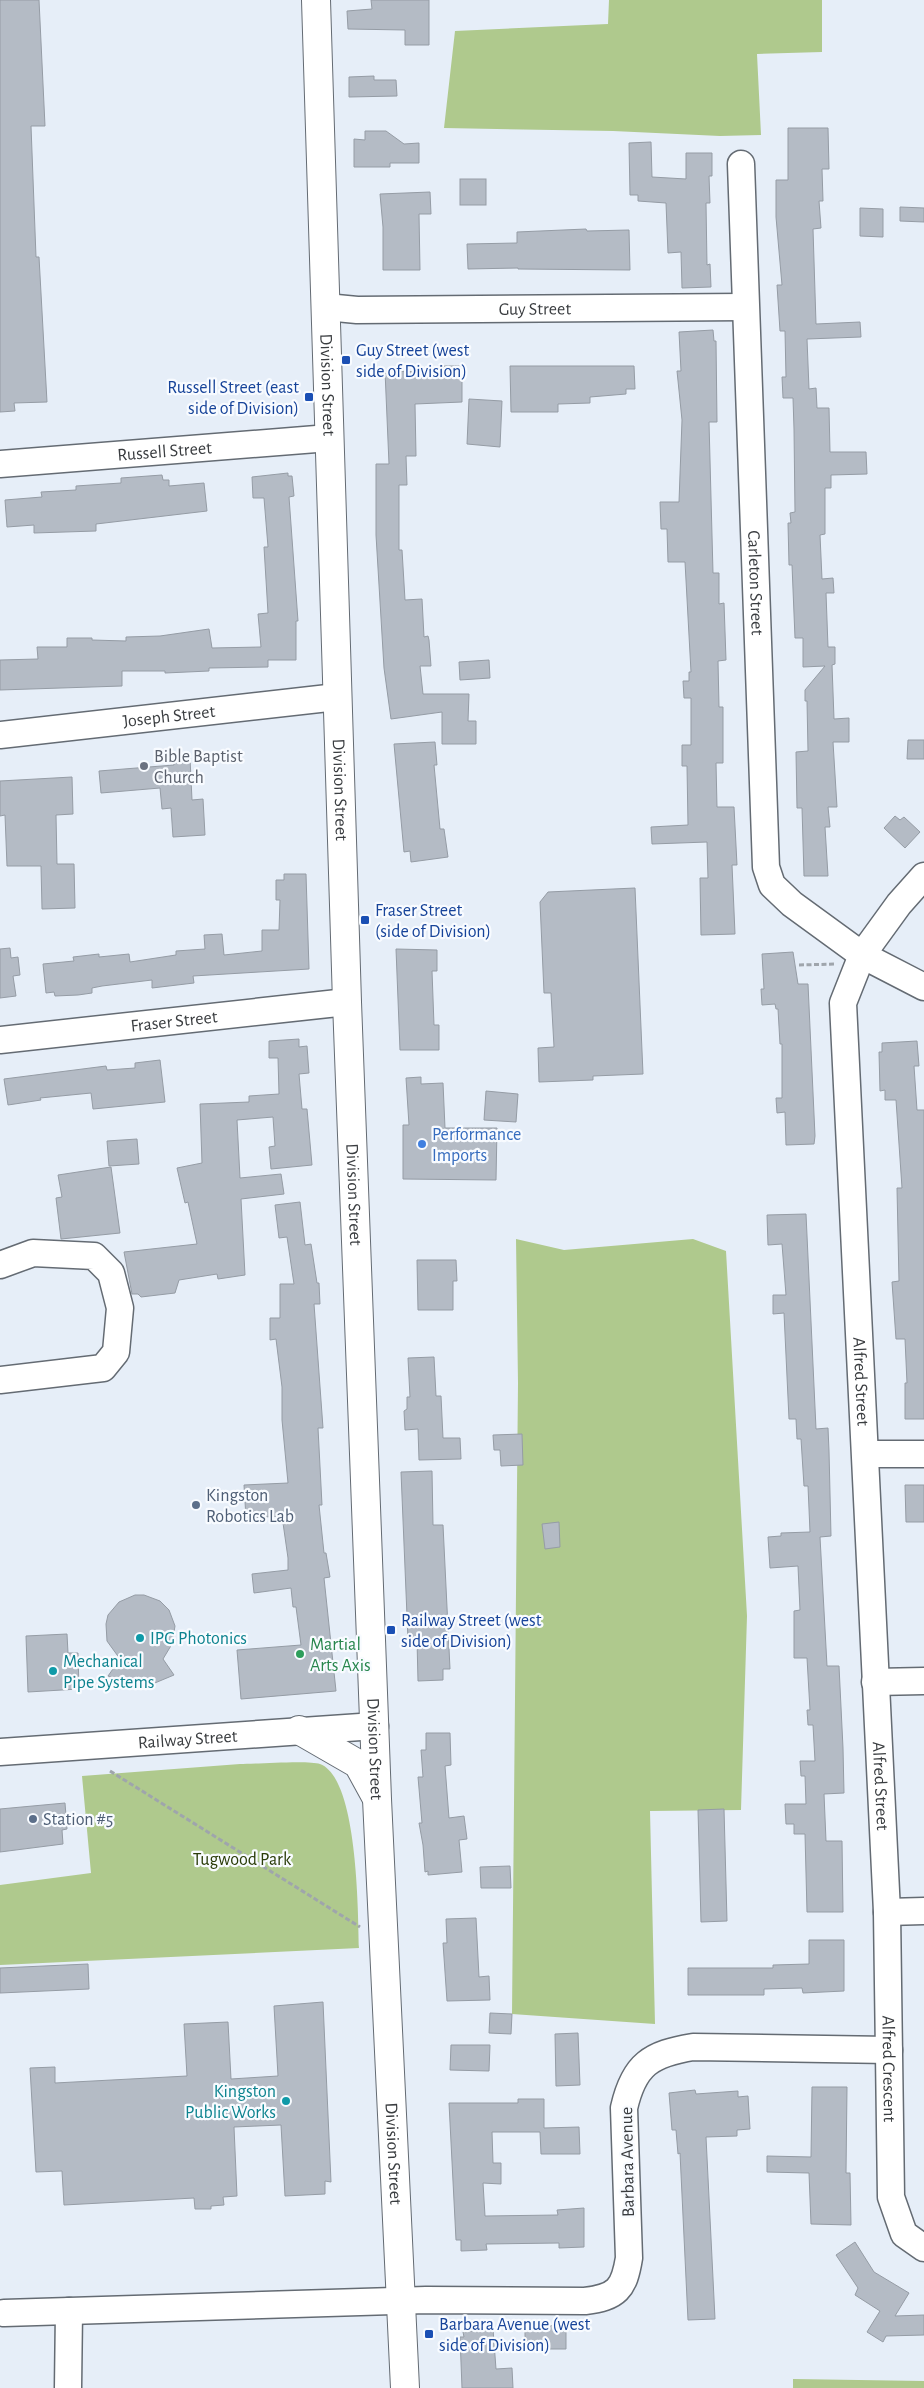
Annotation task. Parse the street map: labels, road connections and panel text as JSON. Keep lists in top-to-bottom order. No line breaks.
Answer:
{"streets":{"main road":["Division Street"],"street":["Guy Street","Russell Street","Carleton Street","Joseph Street","Fraser Street","Alfred Street","Railway Street","Alfred Crescent","Barbara Avenue"]},"crossings":[["Guy Street","Division Street"],["Guy Street","Carleton Street"],["Division Street","Russell Street"],["Division Street","Joseph Street"],["Division Street","Fraser Street"],["Division Street","Railway Street"],["Division Street","Barbara Avenue"],["Carleton Street","Alfred Street"],["Alfred Street","Alfred Crescent"],["Alfred Crescent","Barbara Avenue"]],"parks":["Tugwood Park"],"places":{"transit":["Guy Street (west side of Division)","Russell Street (east side of Division)","Fraser Street (side of Division)","Railway Street (west side of Division)","Barbara Avenue (west side of Division)"],"other":["Bible Baptist Church","Performance Imports","Kingston Robotics Lab","IPG Photonics","Martial Arts Axis","Mechanical Pipe Systems","Station #5","Kingston Public Works"]}}
